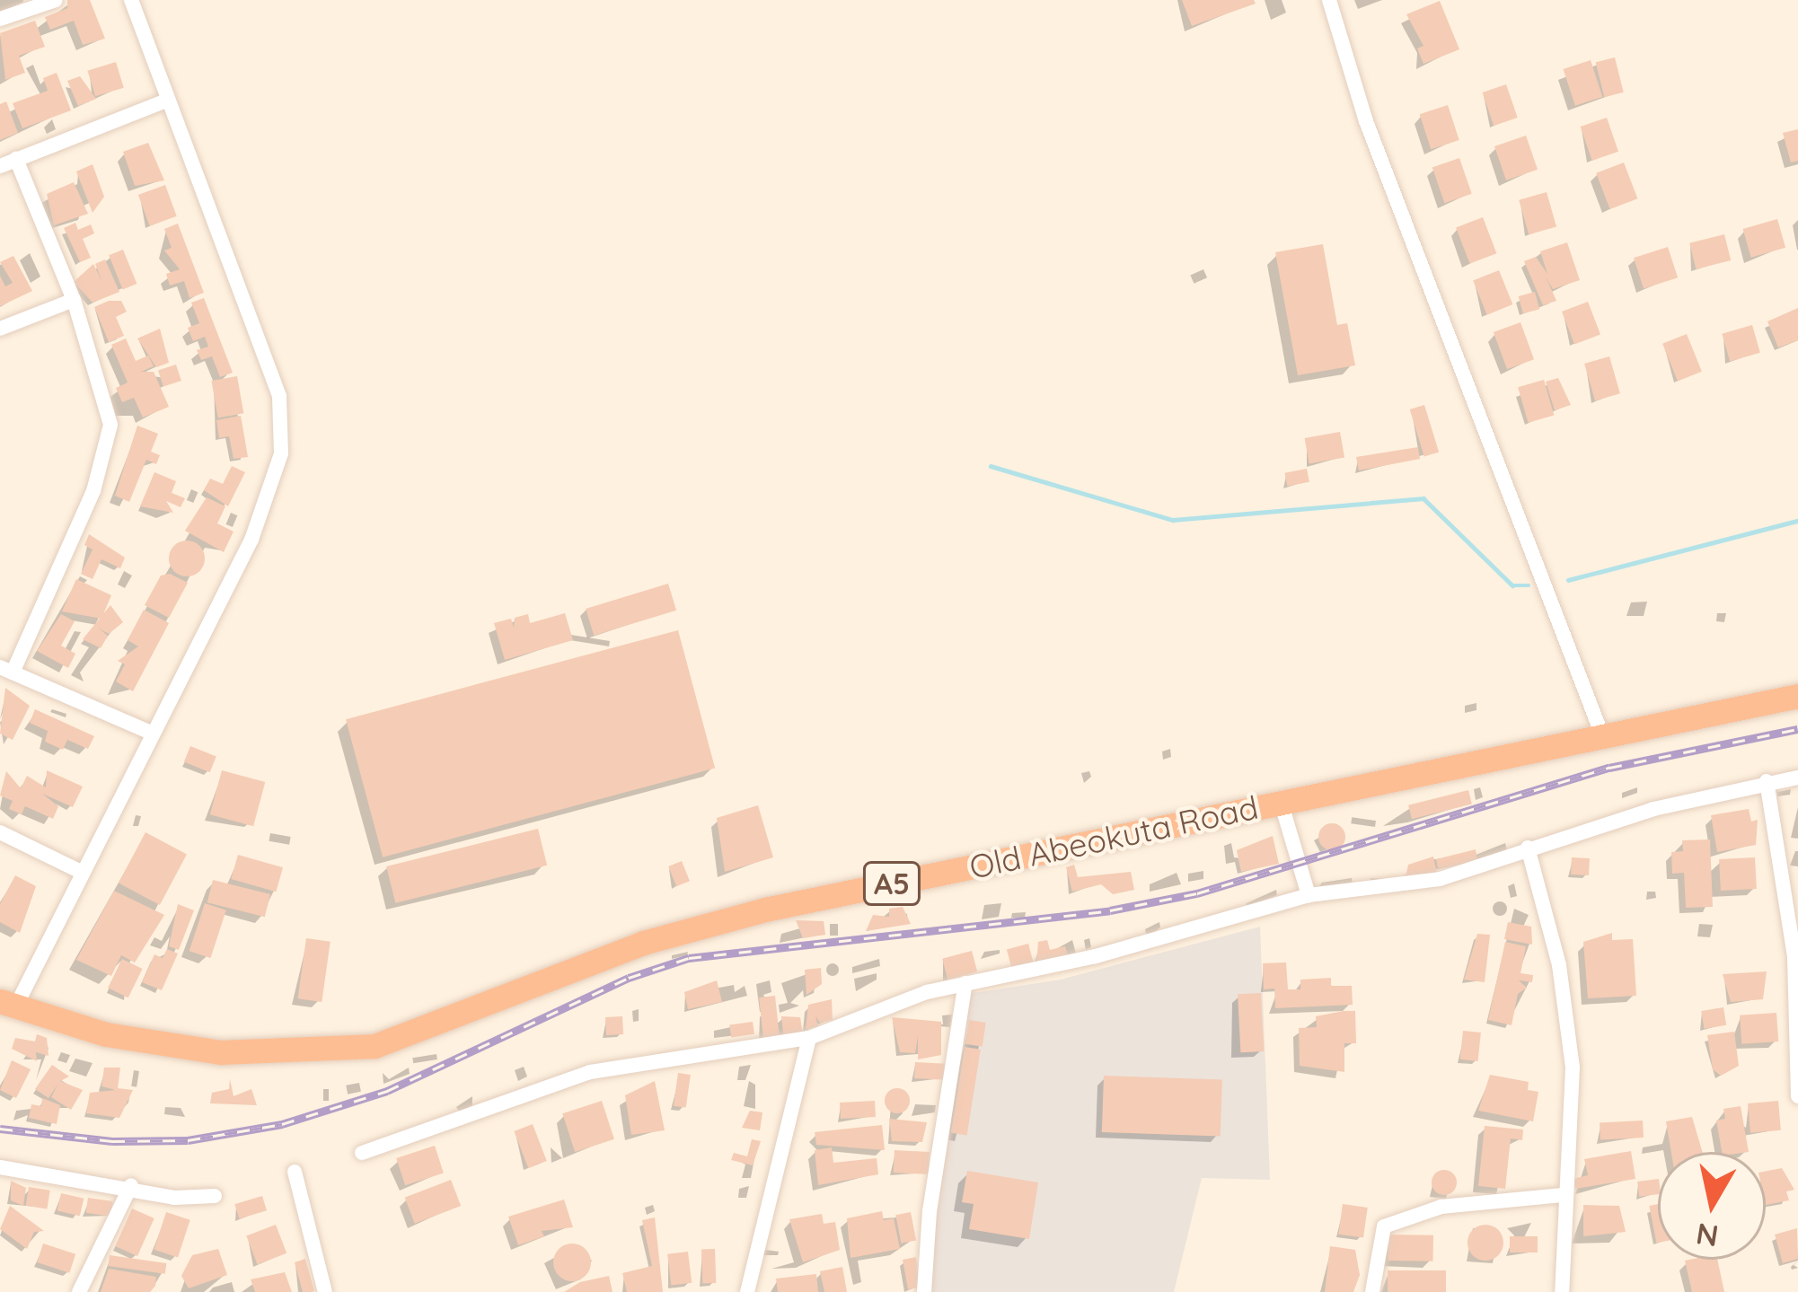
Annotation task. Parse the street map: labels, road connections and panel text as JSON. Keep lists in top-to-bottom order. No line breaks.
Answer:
{"streets":{"highway":["Old Abeokuta Road","A5"]},"north":"bottom"}
